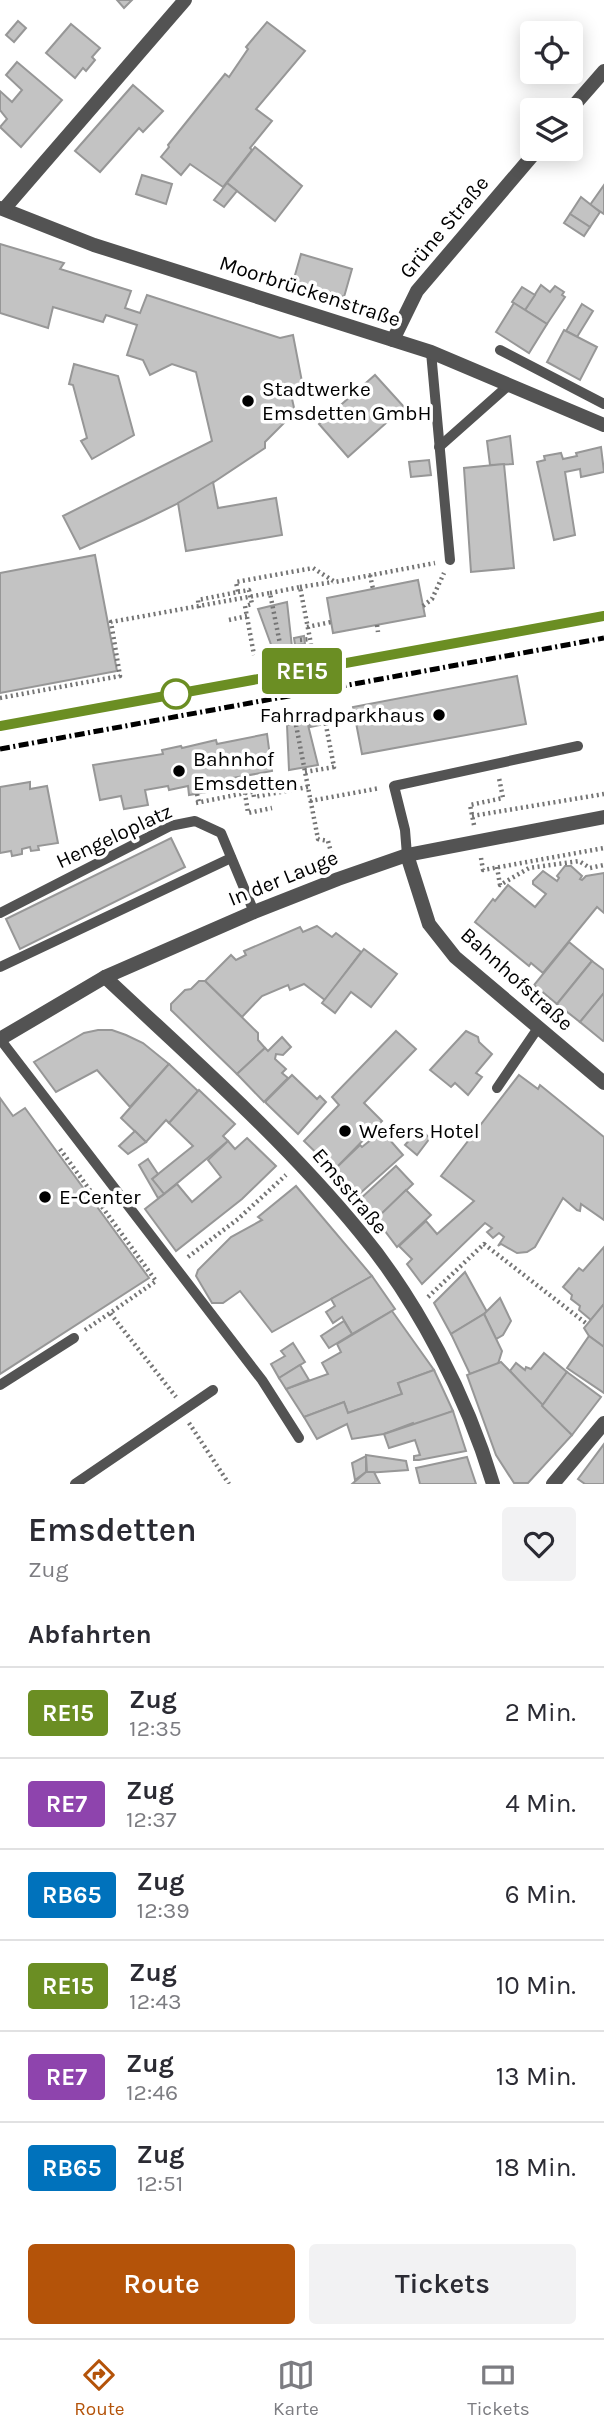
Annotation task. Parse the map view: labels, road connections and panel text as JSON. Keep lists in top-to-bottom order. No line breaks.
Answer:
{"streets":{"street":["Grüne Straße","Moorbrückenstraße","In der Lauge","Bahnhofstraße","Emsstraße"],"lane":["Hengeloplatz"]},"crossings":[["Grüne Straße","Moorbrückenstraße"],["Hengeloplatz","In der Lauge"],["In der Lauge","Bahnhofstraße"],["In der Lauge","Emsstraße"]],"places":["Stadtwerke Emsdetten GmbH","Fahrradparkhaus","Bahnhof Emsdetten","Wefers Hotel","E-Center"],"page":{"on_map":"RE15","heading":[["Emsdetten","Zug"],"Abfahrten"],"list":[{"mark":"RE15","name":"Zug","note":"12:35","value":"2 Min."},{"mark":"RE7","name":"Zug","note":"12:37","value":"4 Min."},{"mark":"RB65","name":"Zug","note":"12:39","value":"6 Min."},{"mark":"RE15","name":"Zug","note":"12:43","value":"10 Min."},{"mark":"RE7","name":"Zug","note":"12:46","value":"13 Min."},{"mark":"RB65","name":"Zug","note":"12:51","value":"18 Min."}],"buttons":["Route","Tickets"],"tabs":["Route","Karte","Tickets"]}}
